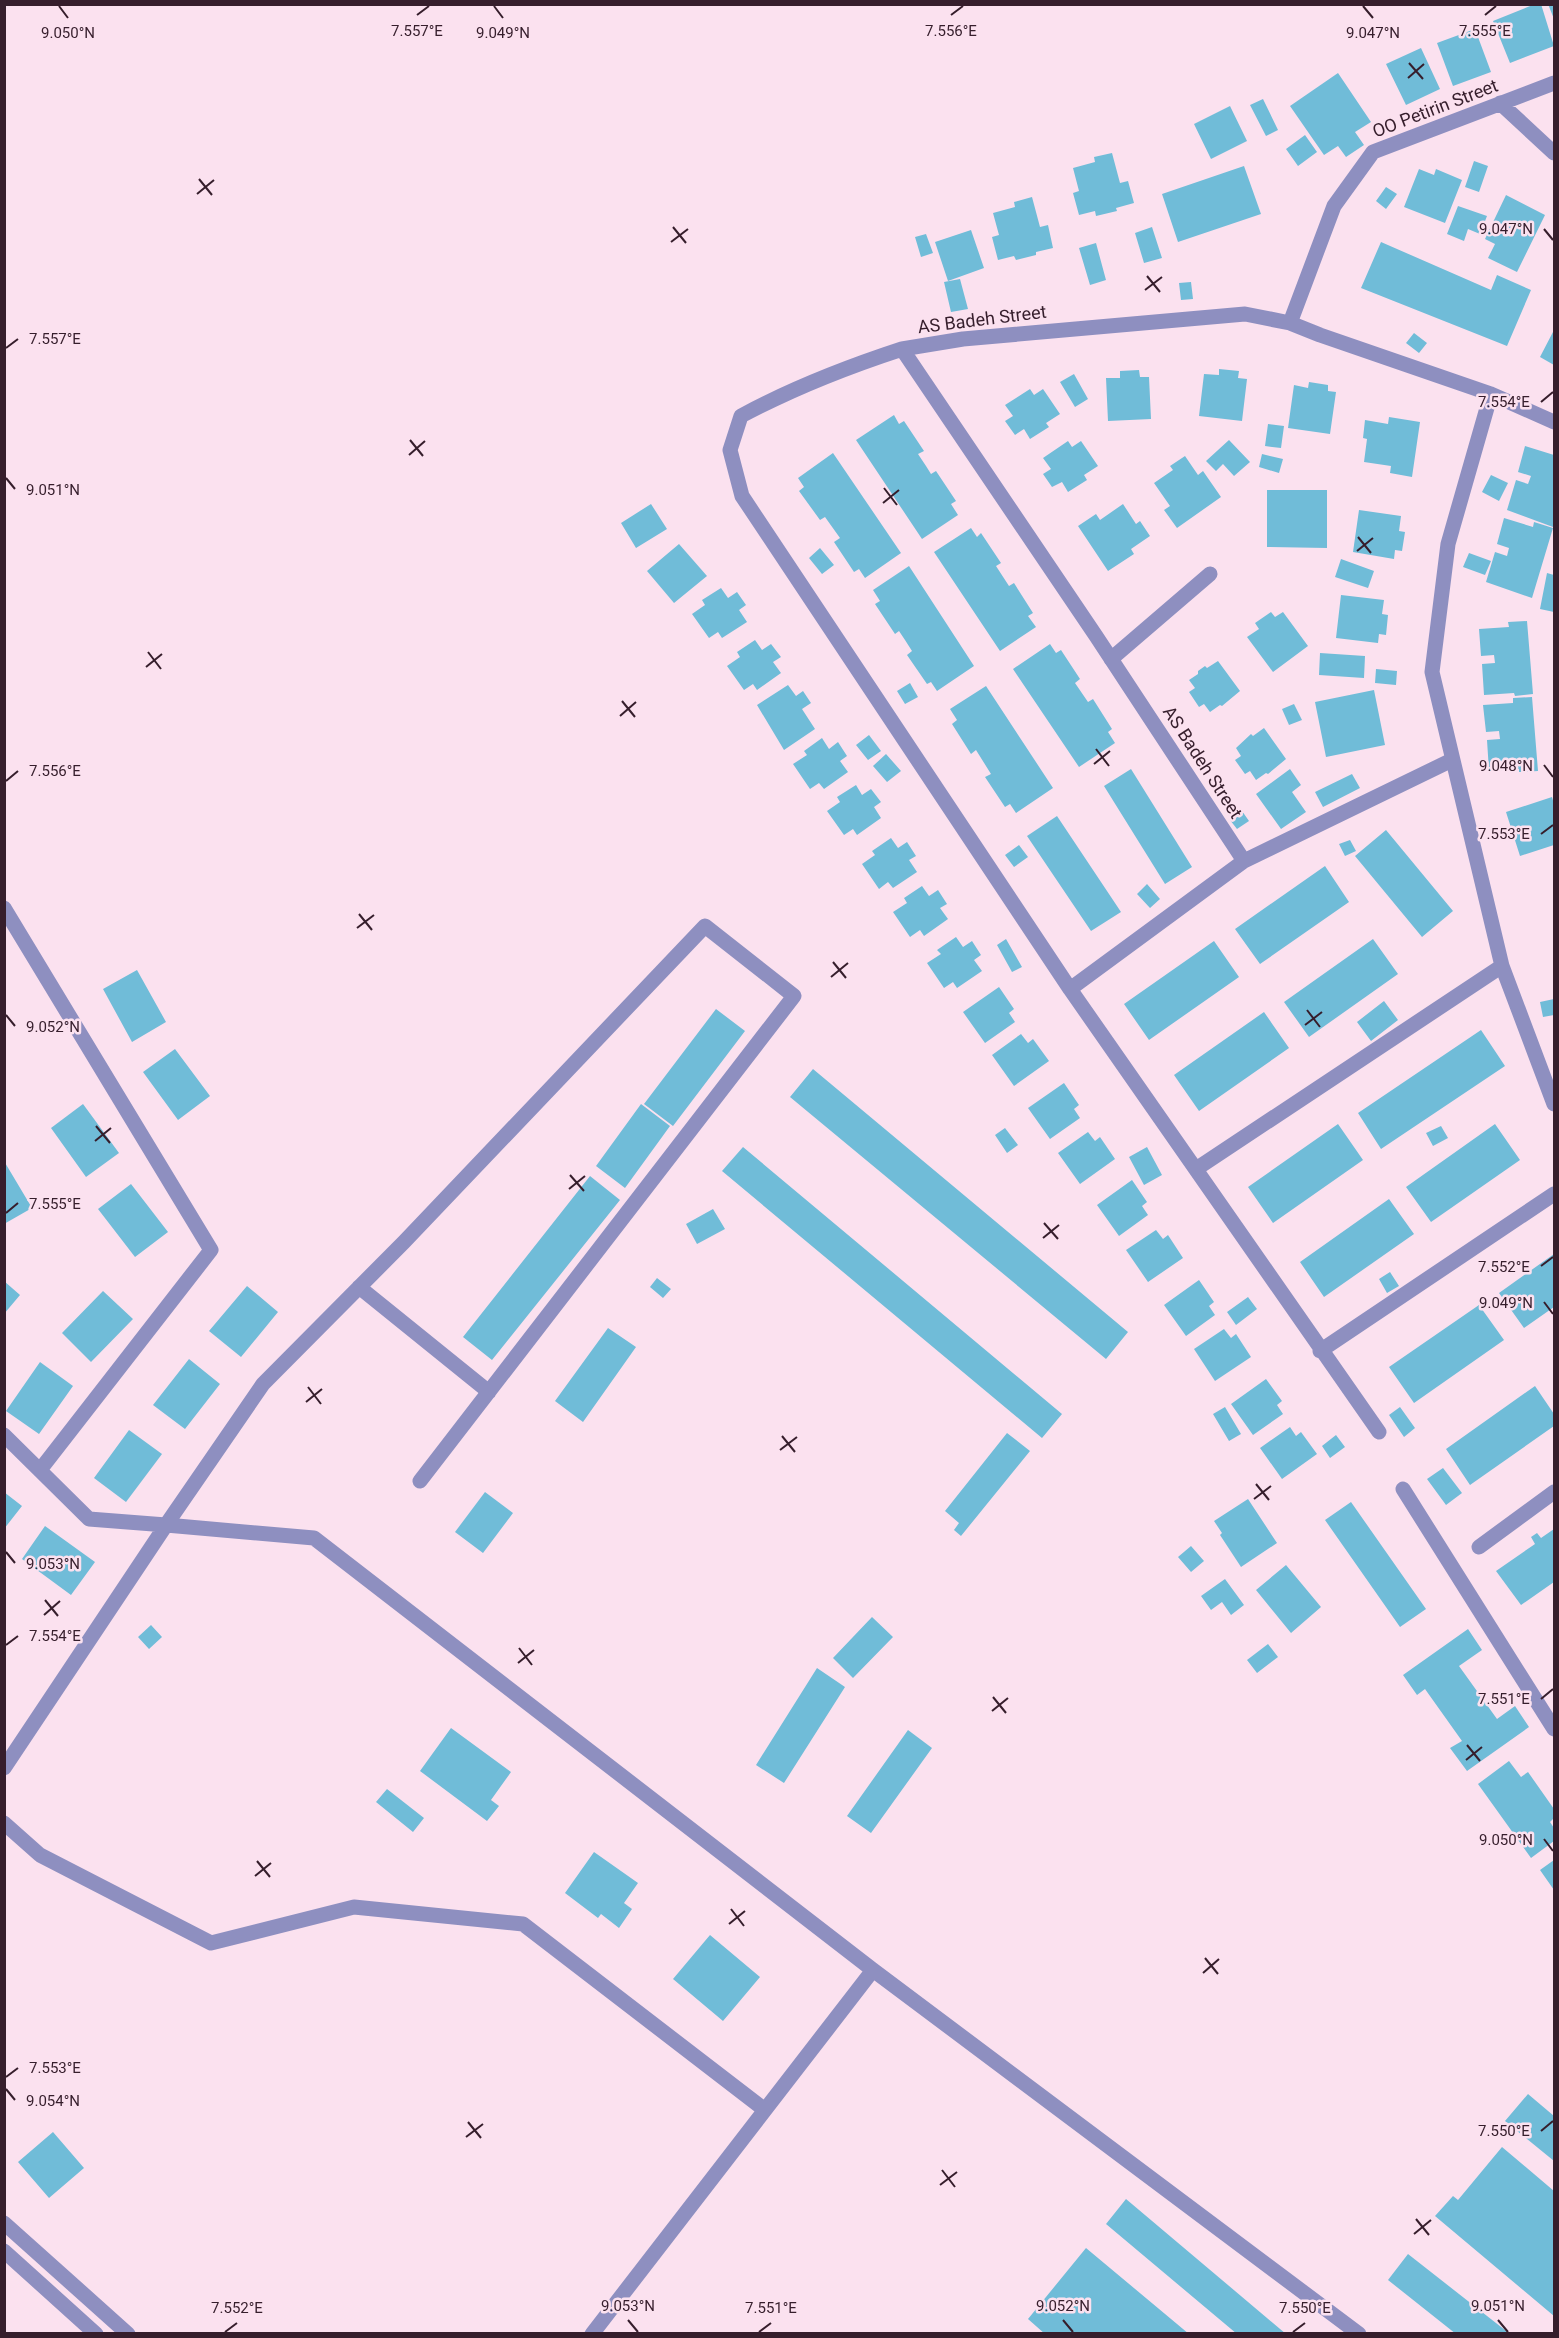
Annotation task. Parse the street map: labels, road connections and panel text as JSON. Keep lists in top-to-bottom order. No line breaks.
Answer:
{"streets":{"street":["OO Petirin Street","AS Badeh Street"]},"crossings":[["OO Petirin Street","AS Badeh Street"]],"coordinates":["7.557°E","7.556°E","7.555°E","9.050°N","9.049°N","9.047°N","7.554°E","9.051°N","9.048°N","7.553°E","9.052°N","7.552°E","9.053°N","7.551°E","9.054°N","7.550°E"]}
